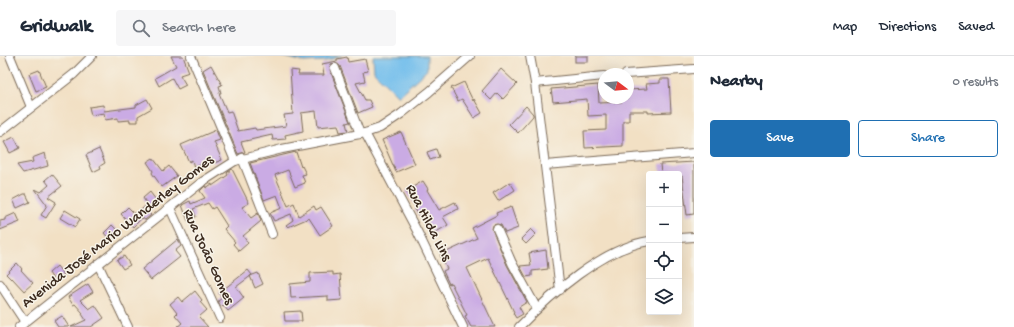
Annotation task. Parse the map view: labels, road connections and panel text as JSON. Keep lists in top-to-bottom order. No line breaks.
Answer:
{"streets":{"street":["Rua Hilda Lins","Avenida José Mario Wanderley Gomes","Rua João Gomes"]},"crossings":[["Rua Hilda Lins","Avenida José Mario Wanderley Gomes"],["Avenida José Mario Wanderley Gomes","Rua João Gomes"]],"north":"right","page":{"header":"Gridwalk","search":"Search here","nav":["Map","Directions","Saved"],"heading":["Nearby","0 results"],"buttons":["Save","Share"],"map_buttons":["+","−"]}}
